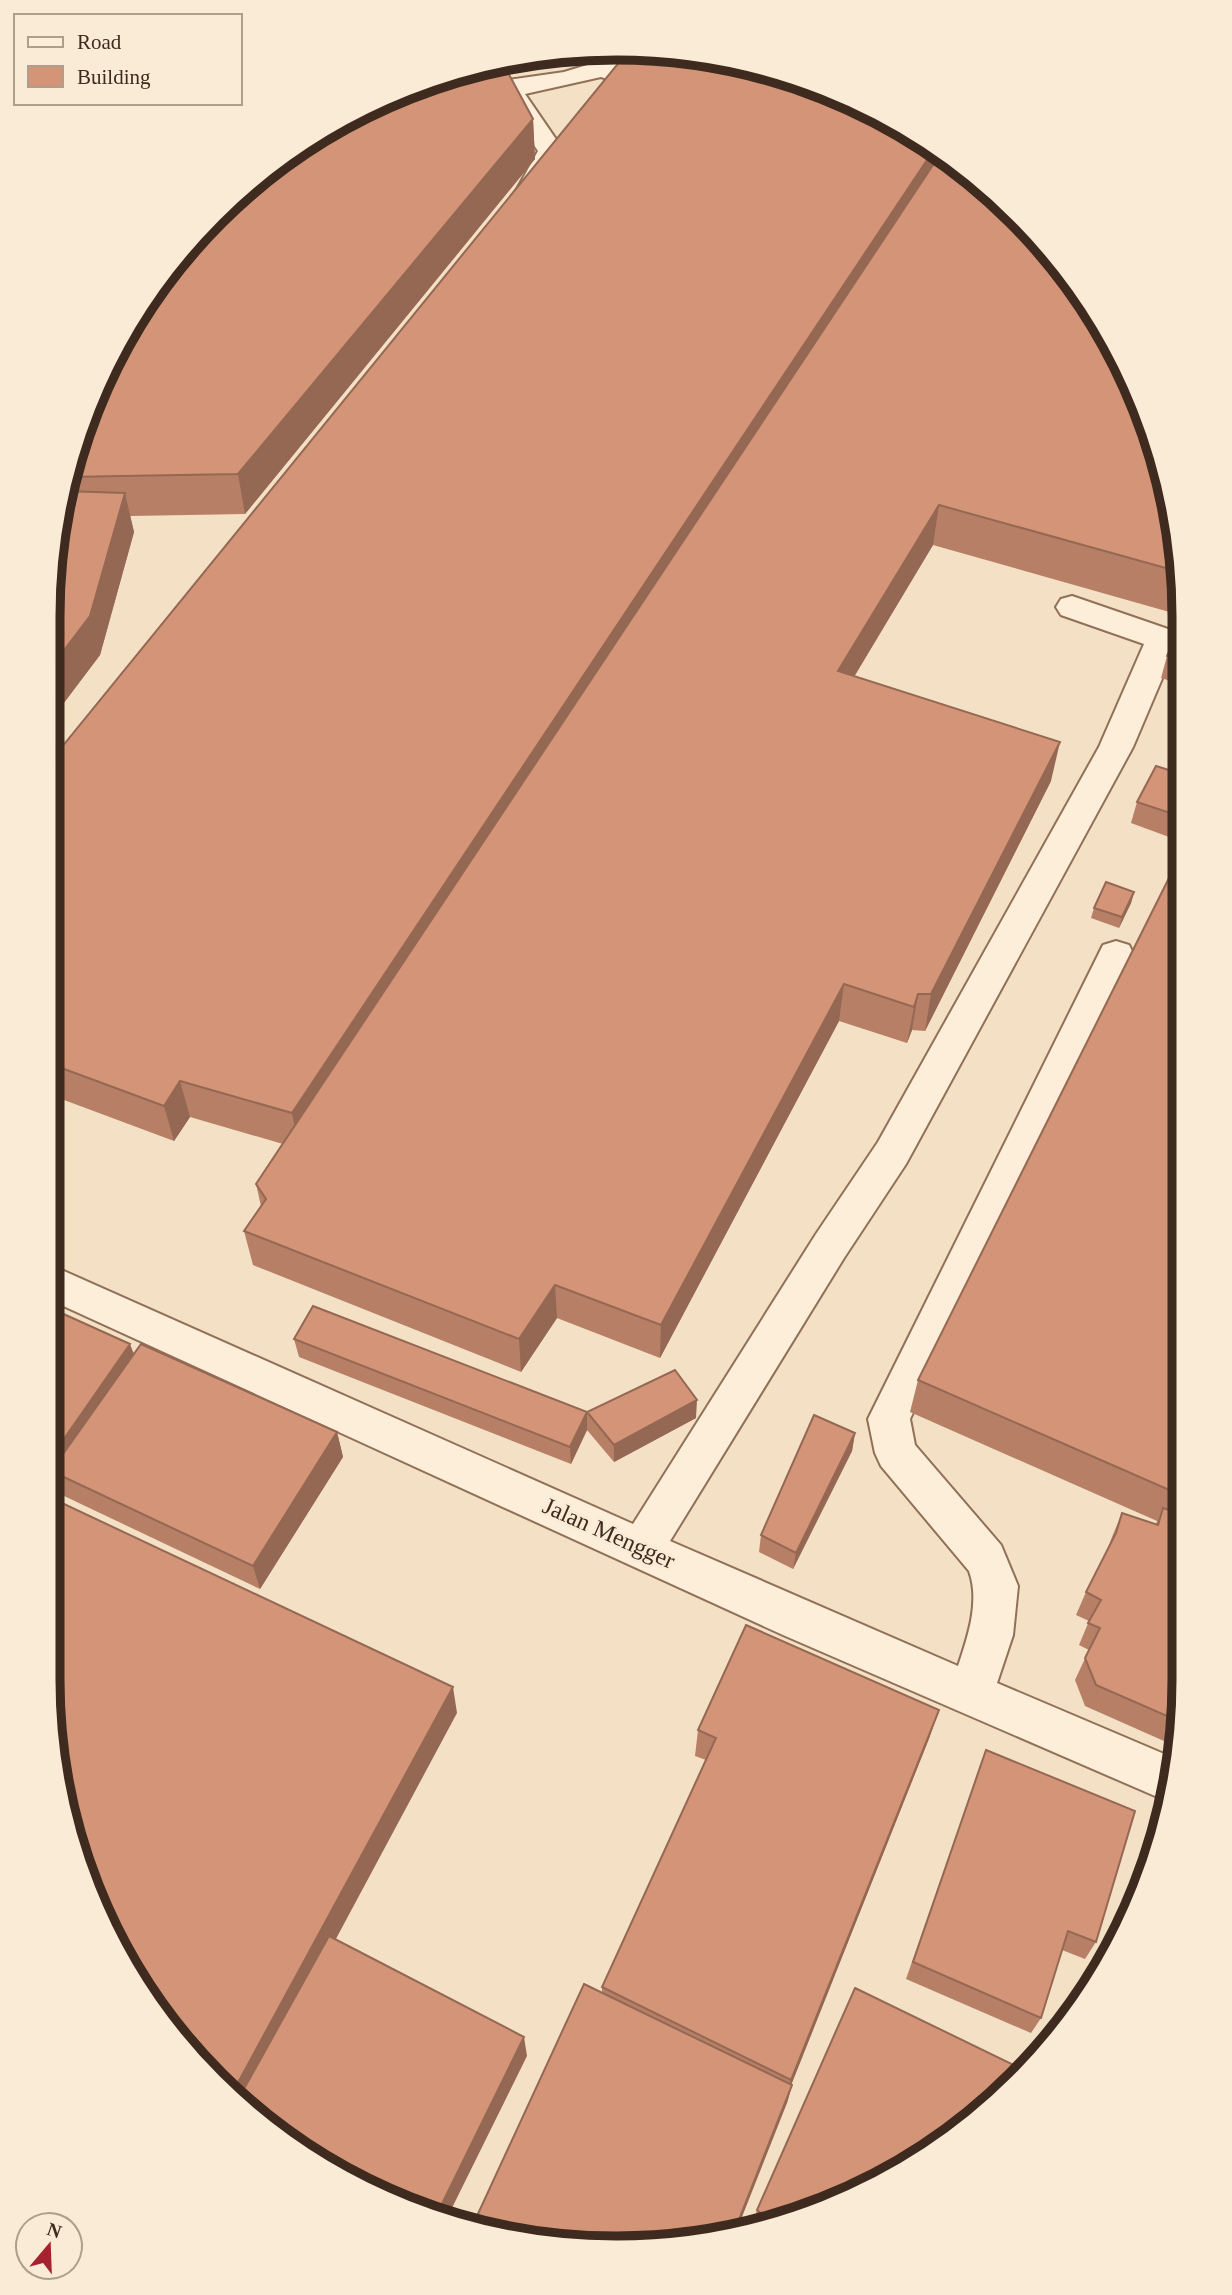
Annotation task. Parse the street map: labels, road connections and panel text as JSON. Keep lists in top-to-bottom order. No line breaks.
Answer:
{"streets":{"street":["Jalan Mengger"]},"legend":["Road","Building"],"north":"top"}
